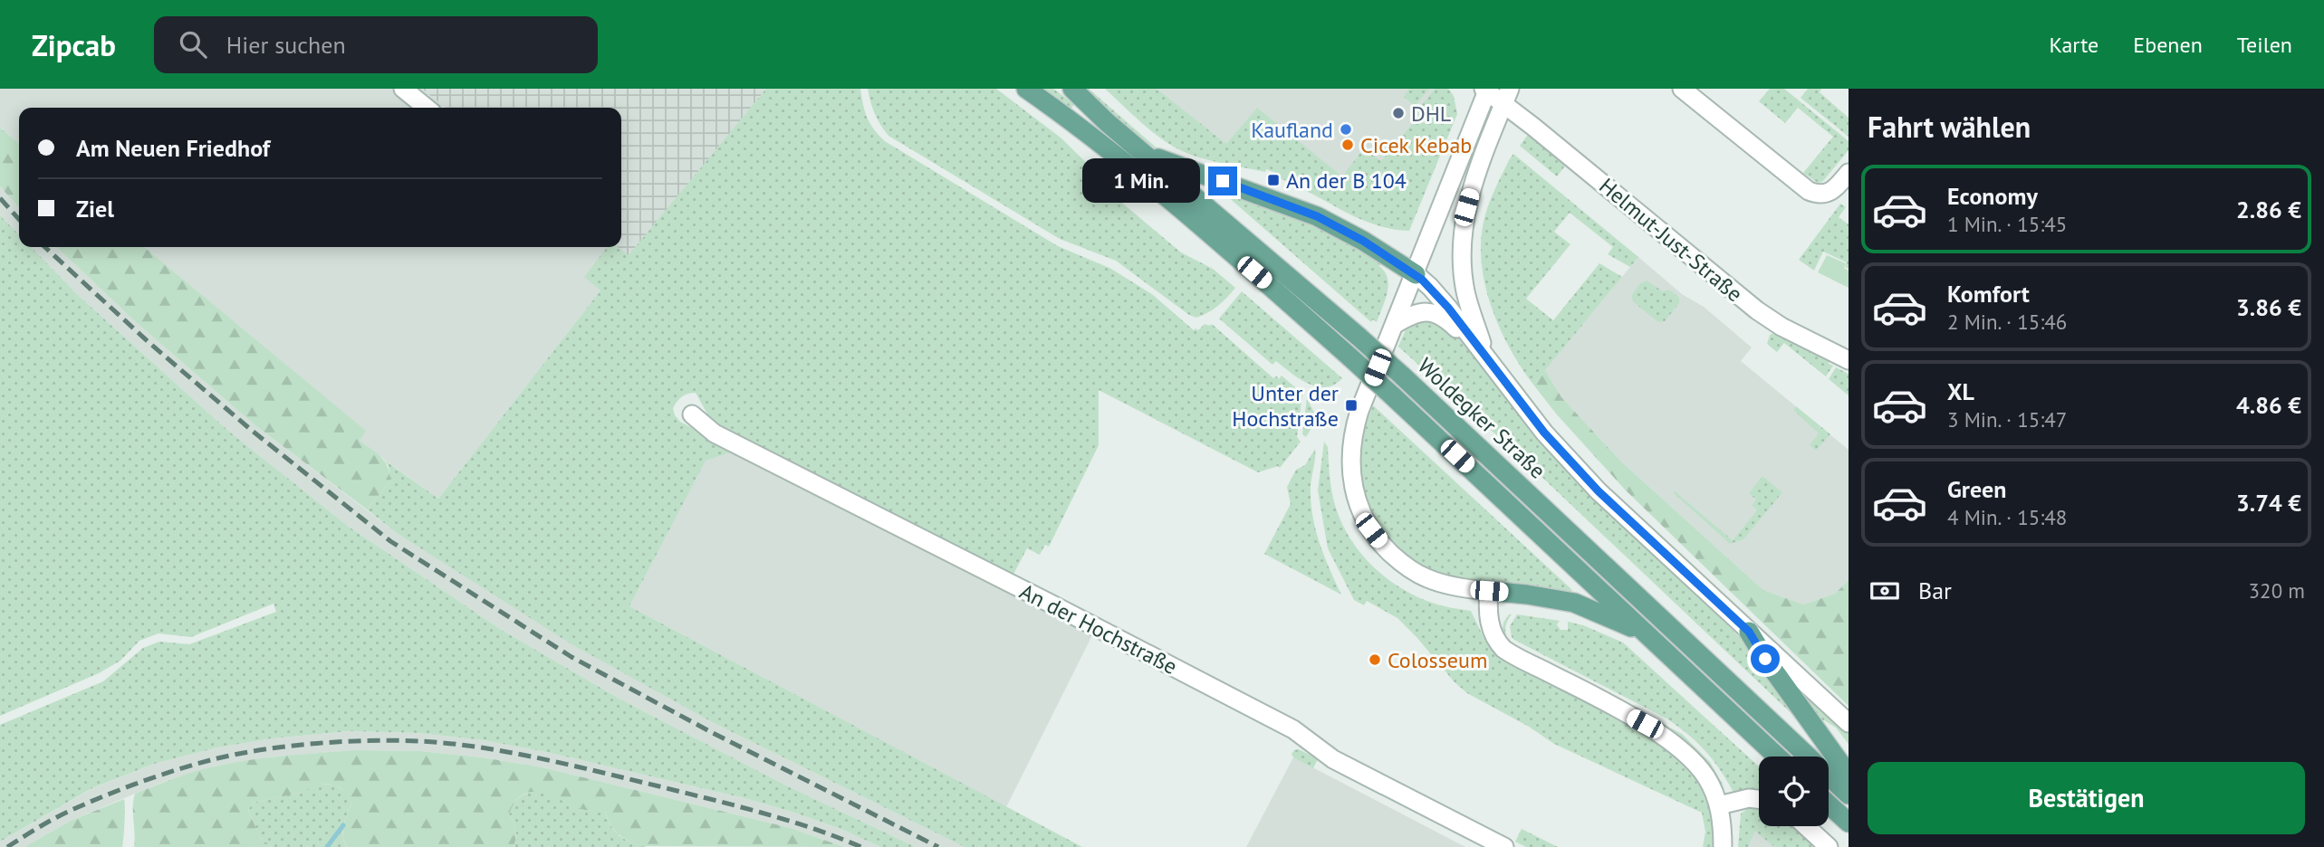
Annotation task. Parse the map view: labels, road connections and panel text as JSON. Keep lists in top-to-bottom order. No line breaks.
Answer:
{"streets":{"main road":["Woldegker Straße"],"street":["Helmut-Just-Straße","An der Hochstraße"]},"places":{"other":["DHL","Kaufland","Cicek Kebab","Colosseum"],"transit":["An der B 104","Unter der Hochstraße"]},"page":{"header":"Zipcab","search":"Hier suchen","nav":["Karte","Ebenen","Teilen"],"heading":"Fahrt wählen","banner":["Am Neuen Friedhof","Ziel"],"bubble":"1 Min.","list":[{"name":"Economy","note":"1 Min. · 15:45","value":"2.86 €"},{"name":"Komfort","note":"2 Min. · 15:46","value":"3.86 €"},{"name":"XL","note":"3 Min. · 15:47","value":"4.86 €"},{"name":"Green","note":"4 Min. · 15:48","value":"3.74 €"}],"pay":["Bar","320 m"],"buttons":"Bestätigen"}}
